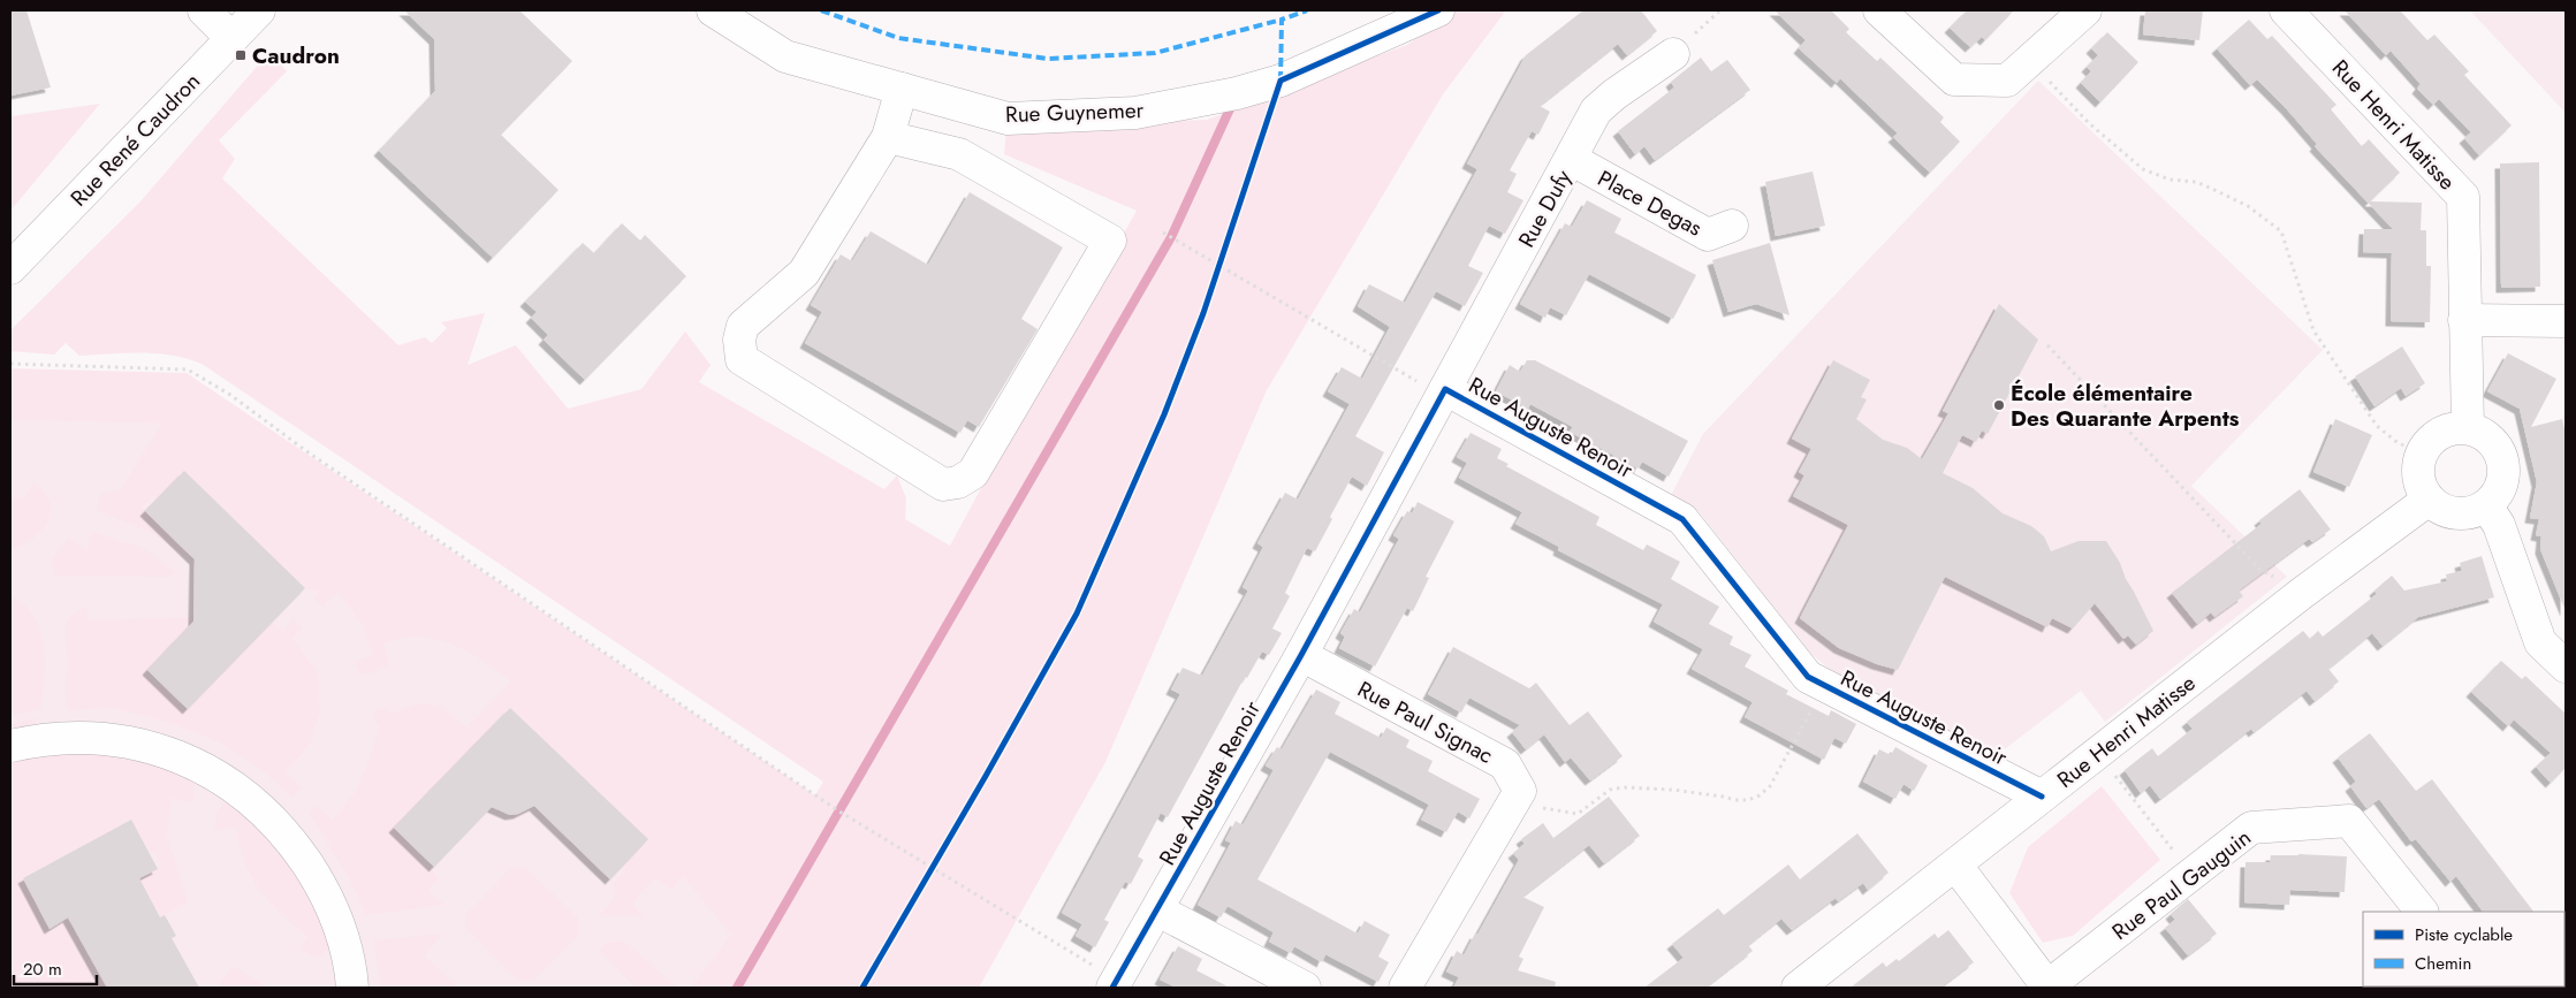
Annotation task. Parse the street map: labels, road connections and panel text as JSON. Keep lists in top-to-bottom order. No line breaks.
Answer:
{"streets":{"street":["Rue Guynemer","Rue Henri Matisse","Rue René Caudron","Place Degas","Rue Dufy","Rue Auguste Renoir","Rue Paul Signac","Rue Paul Gauguin"]},"crossings":[["Rue Henri Matisse","Rue Auguste Renoir"],["Place Degas","Rue Dufy"],["Rue Dufy","Rue Auguste Renoir"],["Rue Auguste Renoir","Rue Paul Signac"]],"places":{"transit":["Caudron"],"other":["École élémentaire Des Quarante Arpents"]},"legend":["Piste cyclable","Chemin"],"scale_bar":"20 m"}
